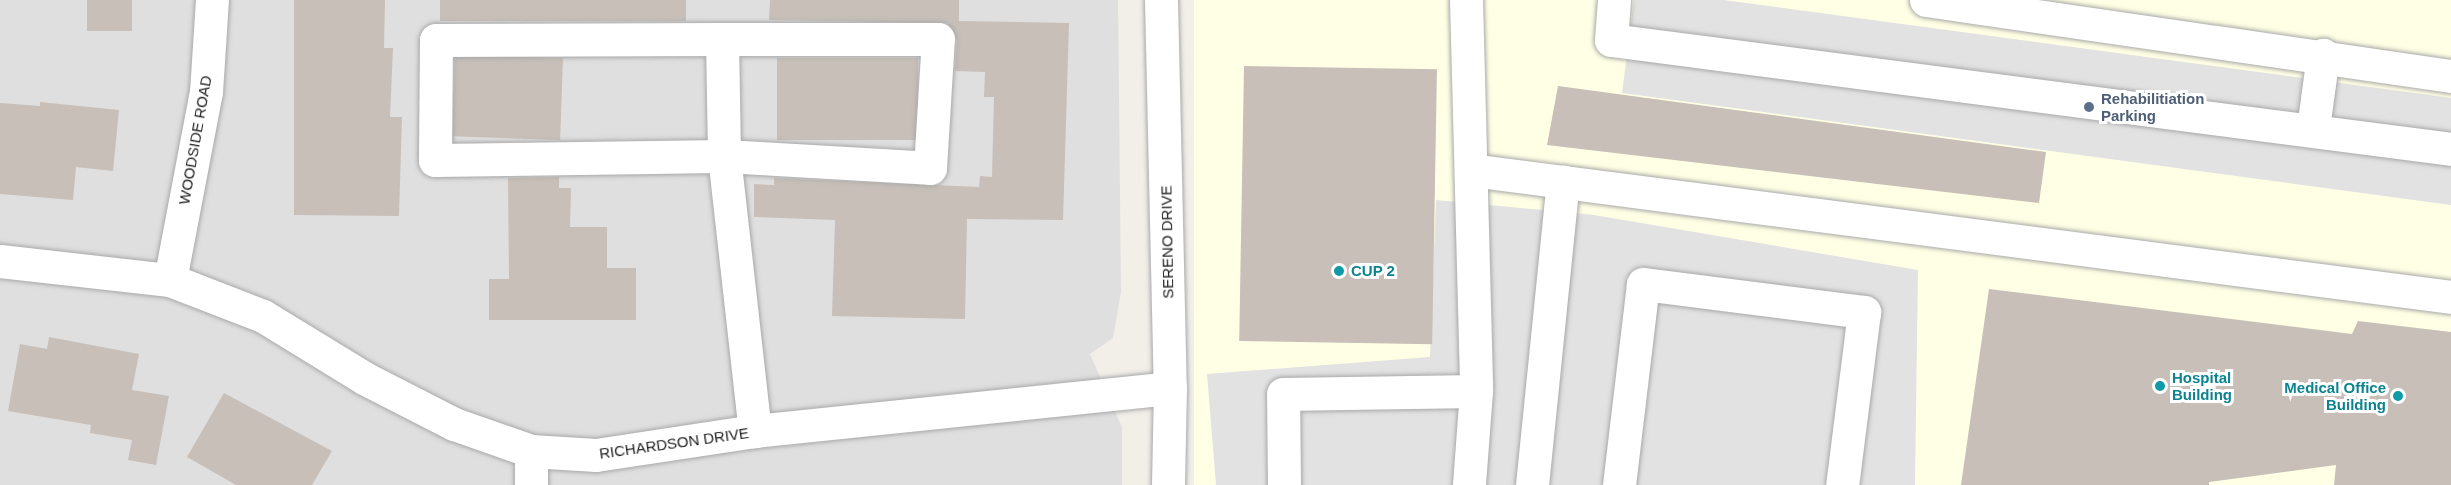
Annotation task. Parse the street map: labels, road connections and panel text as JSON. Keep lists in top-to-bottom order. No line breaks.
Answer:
{"streets":{"street":["WOODSIDE ROAD","SERENO DRIVE","RICHARDSON DRIVE"]},"crossings":[["WOODSIDE ROAD","RICHARDSON DRIVE"],["SERENO DRIVE","RICHARDSON DRIVE"]],"places":["Rehabilitiation Parking","CUP 2","Hospital Building","Medical Office Building"]}
